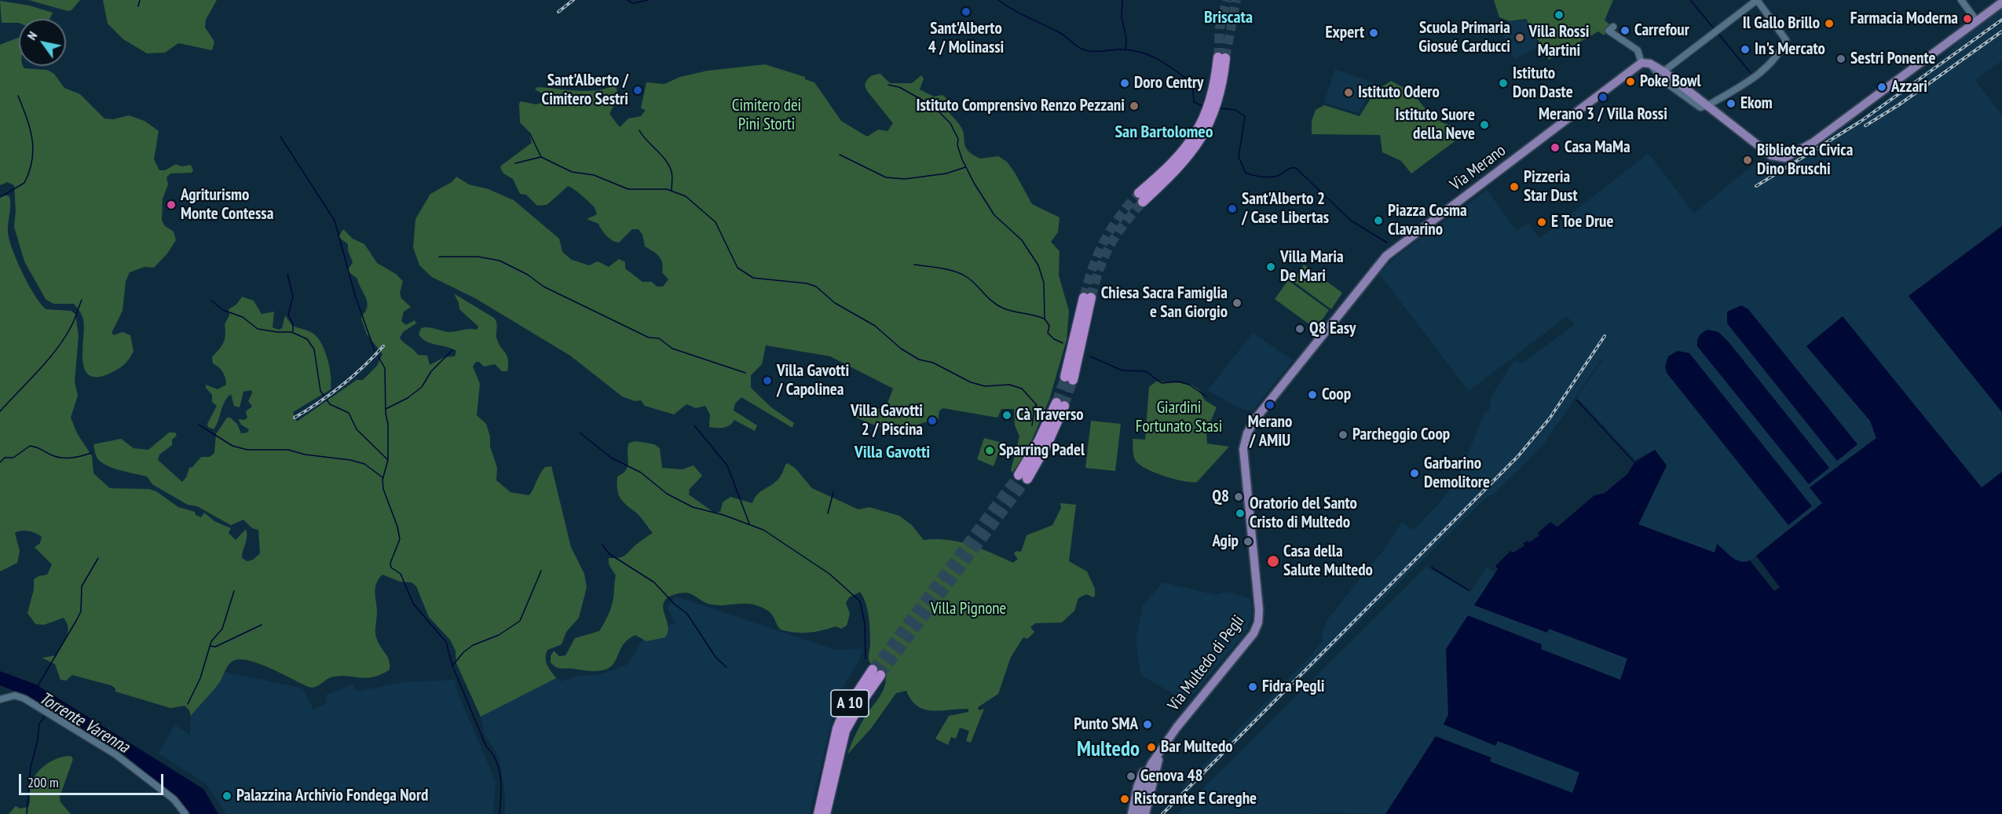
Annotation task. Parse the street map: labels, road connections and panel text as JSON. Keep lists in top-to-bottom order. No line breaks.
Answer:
{"streets":{"highway":["A 10"],"main road":["Via Merano","Via Multedo di Pegli"]},"crossings":[["Via Merano","Via Multedo di Pegli"]],"districts":["Briscata","San Bartolomeo","Villa Gavotti","Multedo"],"water":["Torrente Varenna"],"parks":["Cimitero dei Pini Storti","Giardini Fortunato Stasi","Villa Pignone"],"places":["Sant'Alberto 4 / Molinassi","Villa Rossi Martini","Farmacia Moderna","Il Gallo Brillo","Carrefour","Expert","Scuola Primaria Giosué Carducci","In's Mercato","Sestri Ponente","Poke Bowl","Doro Centry","Istituto Don Daste","Azzari","Sant'Alberto / Cimitero Sestri","Istituto Odero","Merano 3 / Villa Rossi","Ekom","Istituto Comprensivo Renzo Pezzani","Istituto Suore della Neve","Casa MaMa","Biblioteca Civica Dino Bruschi","Pizzeria Star Dust","Agriturismo Monte Contessa","Sant'Alberto 2 / Case Libertas","Piazza Cosma Clavarino","E Toe Drue","Villa Maria De Mari","Chiesa Sacra Famiglia e San Giorgio","Q8 Easy","Villa Gavotti / Capolinea","Coop","Merano / AMIU","Cà Traverso","Villa Gavotti 2 / Piscina","Parcheggio Coop","Sparring Padel","Garbarino Demolitore","Q8","Oratorio del Santo Cristo di Multedo","Agip","Casa della Salute Multedo","Fidra Pegli","Punto SMA","Bar Multedo","Genova 48","Palazzina Archivio Fondega Nord","Ristorante E Careghe"],"scale_bar":"200 m","north":"top left"}
